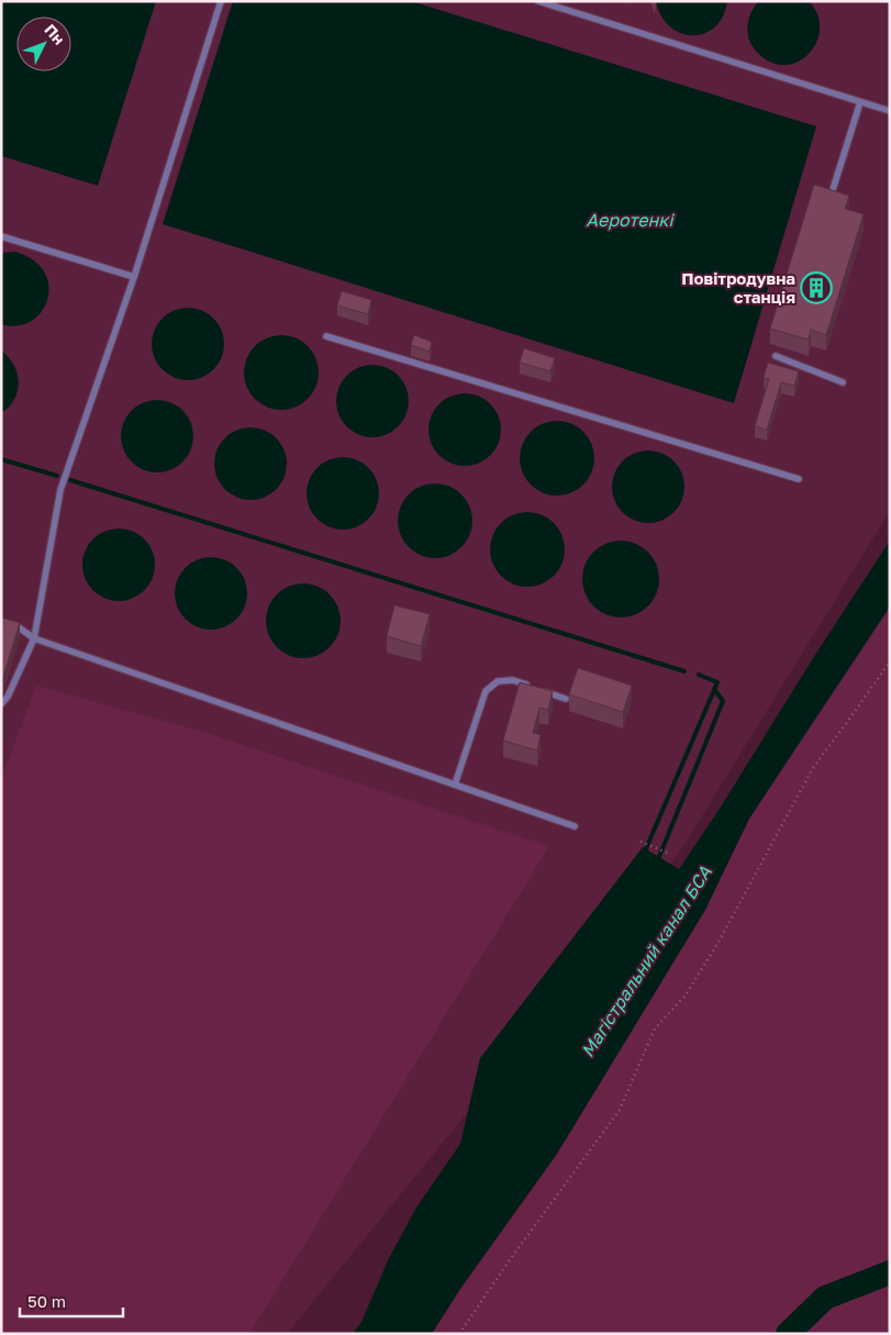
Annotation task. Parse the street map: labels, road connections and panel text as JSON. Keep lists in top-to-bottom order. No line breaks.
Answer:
{"water":["Аеротенкі","Магістральний канал БСА"],"places":{"building":["Повітродувна станція"]},"scale_bar":"50 m","north":"top right"}
